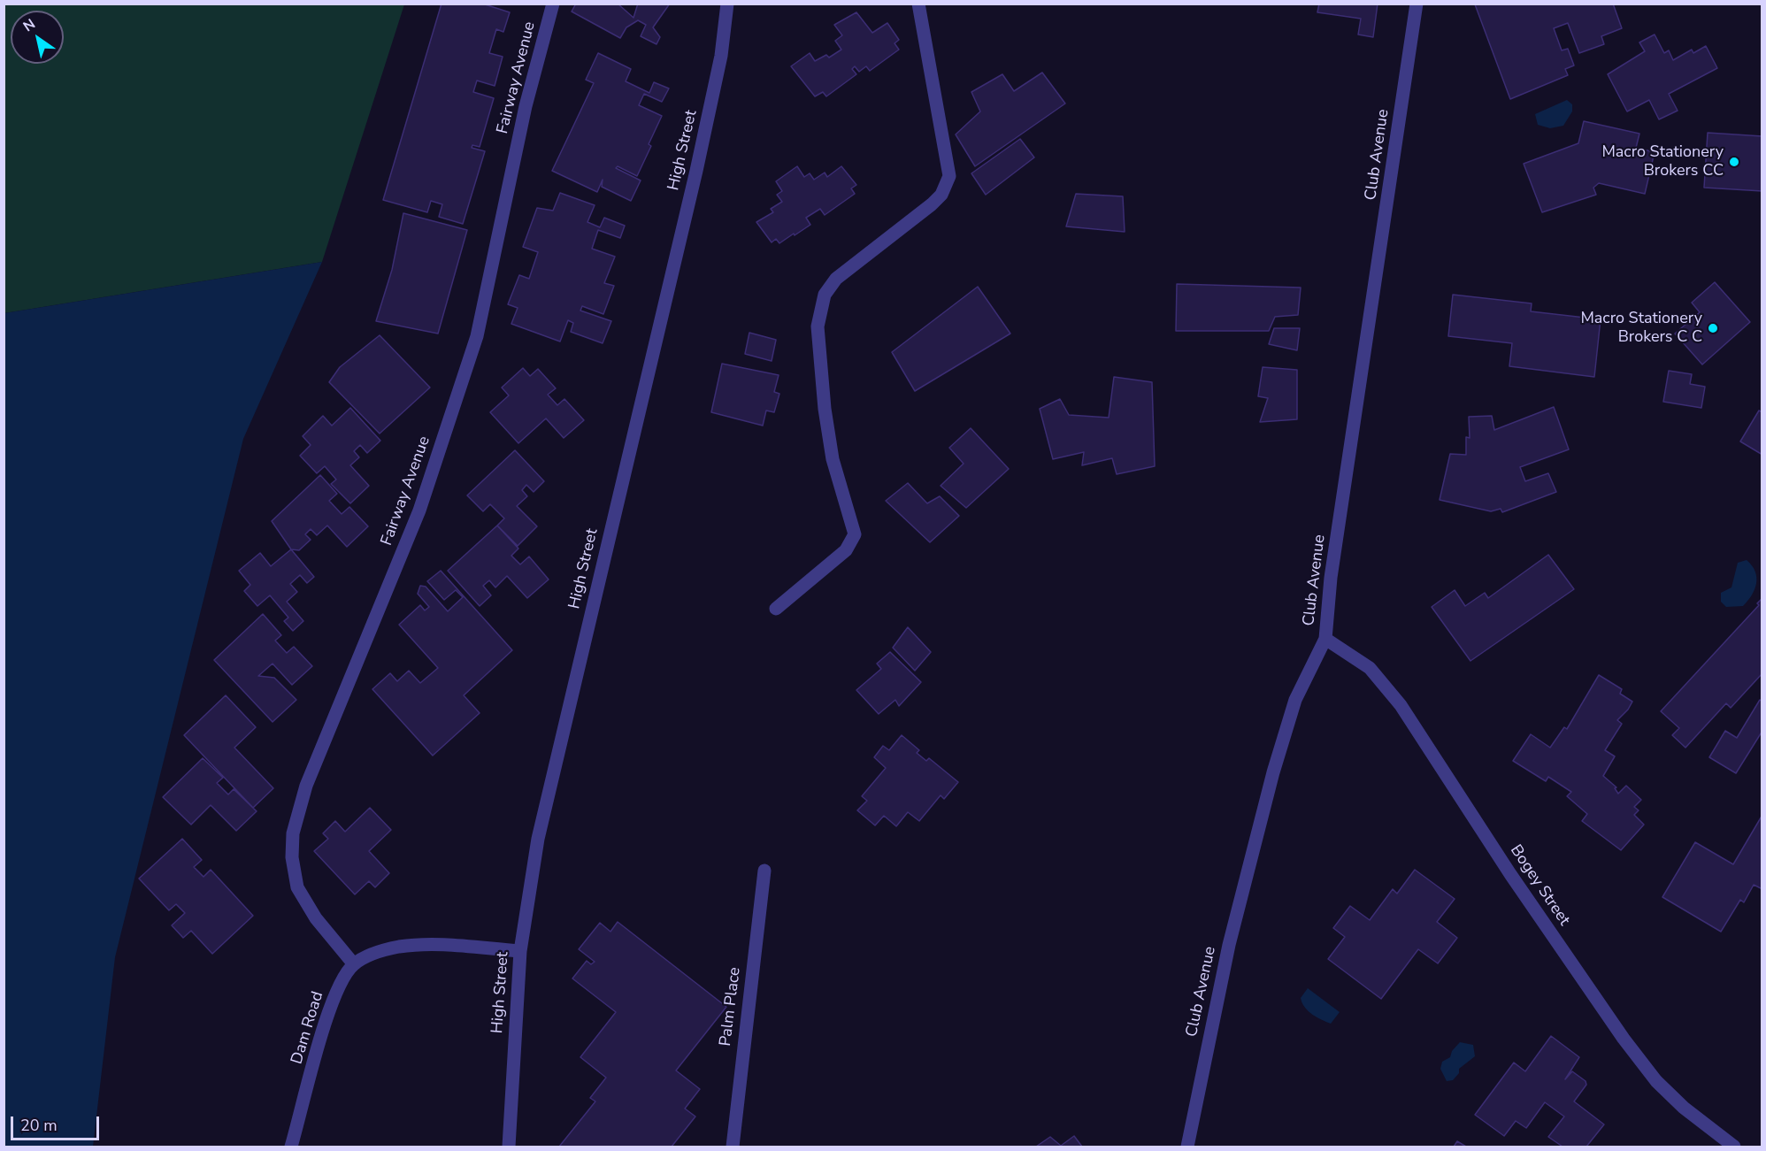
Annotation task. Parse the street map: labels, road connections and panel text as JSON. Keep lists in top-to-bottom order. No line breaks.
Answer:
{"streets":{"street":["Fairway Avenue","High Street","Club Avenue","Bogey Street","Palm Place","Dam Road"]},"crossings":[["Fairway Avenue","Dam Road"],["Club Avenue","Bogey Street"]],"places":["Macro Stationery Brokers CC","Macro Stationery Brokers C C"],"scale_bar":"20 m","north":"top left"}
